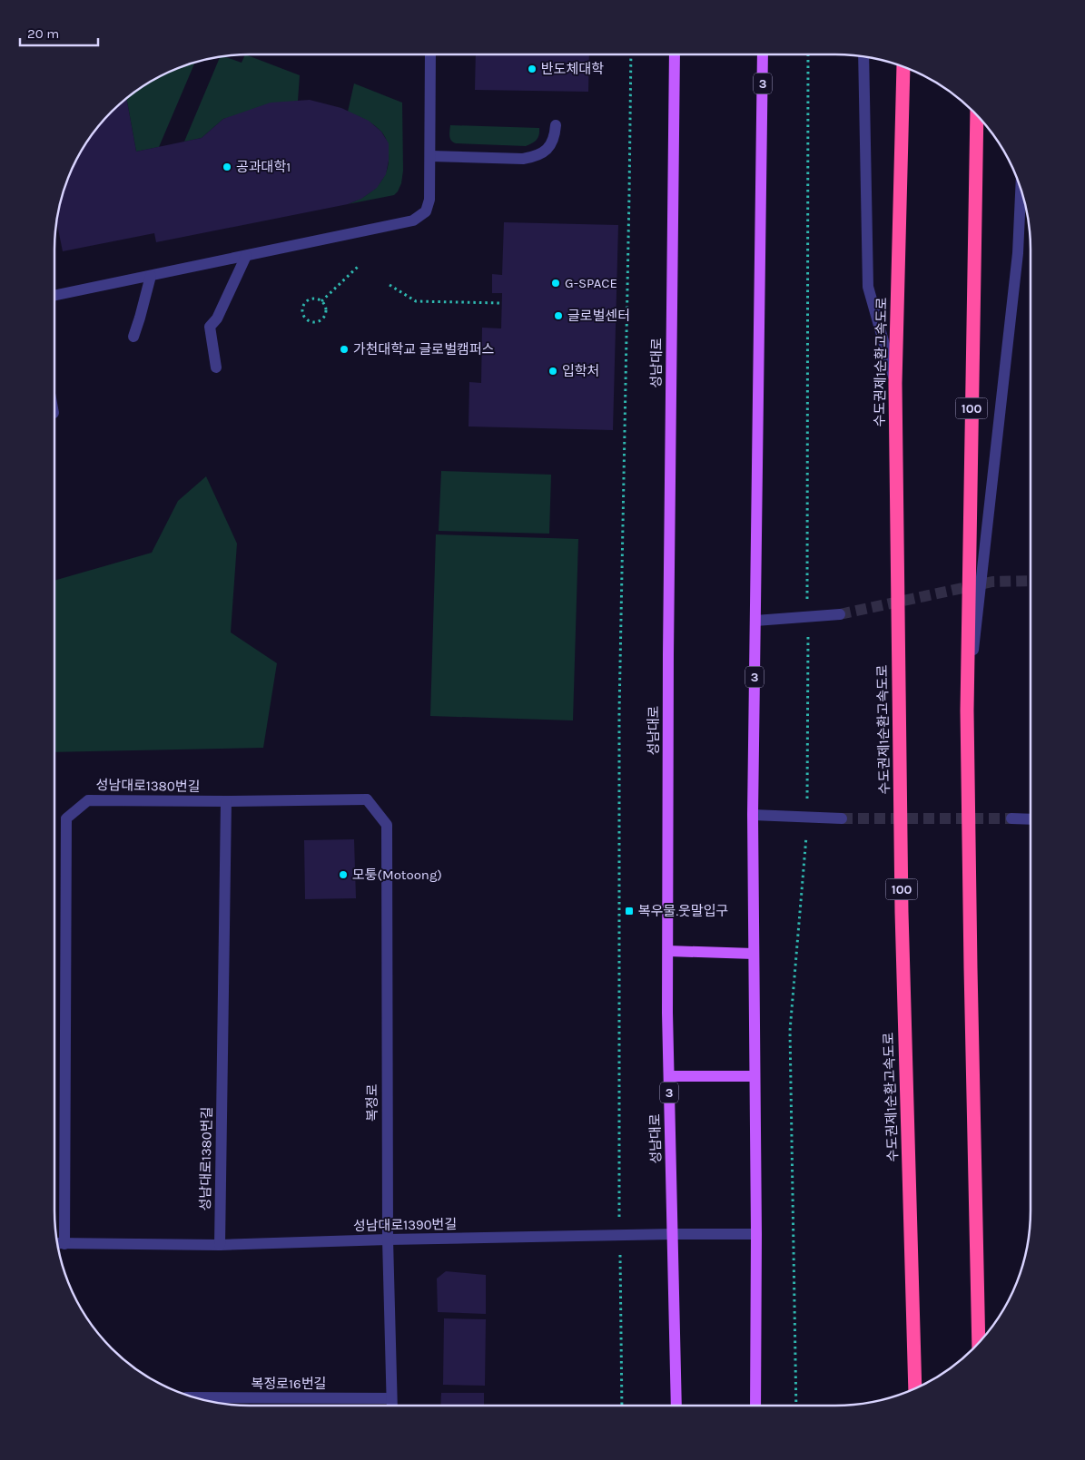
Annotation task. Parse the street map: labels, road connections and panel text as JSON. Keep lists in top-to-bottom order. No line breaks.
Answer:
{"streets":{"highway":["수도권제1순환고속도로","100"],"main road":["3","성남대로"],"street":["성남대로1380번길","복정로","성남대로1390번길","복정로16번길"]},"crossings":[["3","성남대로1390번길"],["성남대로","성남대로1390번길"],["성남대로1380번길","복정로"],["성남대로1380번길","성남대로1390번길"],["복정로","성남대로1390번길"],["복정로","복정로16번길"]],"places":{"other":["반도체대학","공과대학1","G-SPACE","글로벌센터","가천대학교 글로벌캠퍼스","입학처","모퉁(Motoong)"],"transit":["복우물.웃말입구"]},"scale_bar":"20 m"}
